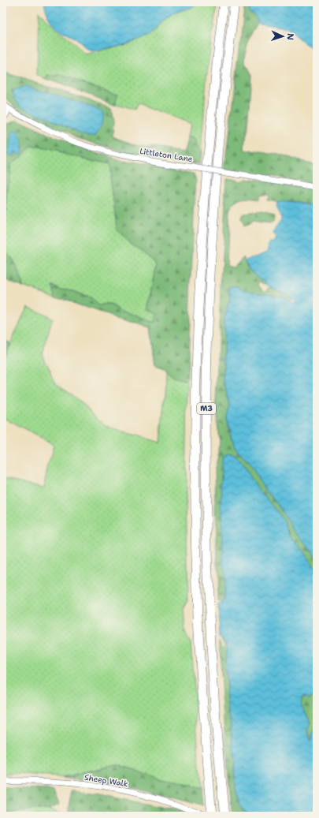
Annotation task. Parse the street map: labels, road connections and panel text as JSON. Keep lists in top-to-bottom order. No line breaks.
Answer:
{"streets":{"highway":["M3"],"street":["Littleton Lane","Sheep Walk"]},"north":"right"}
